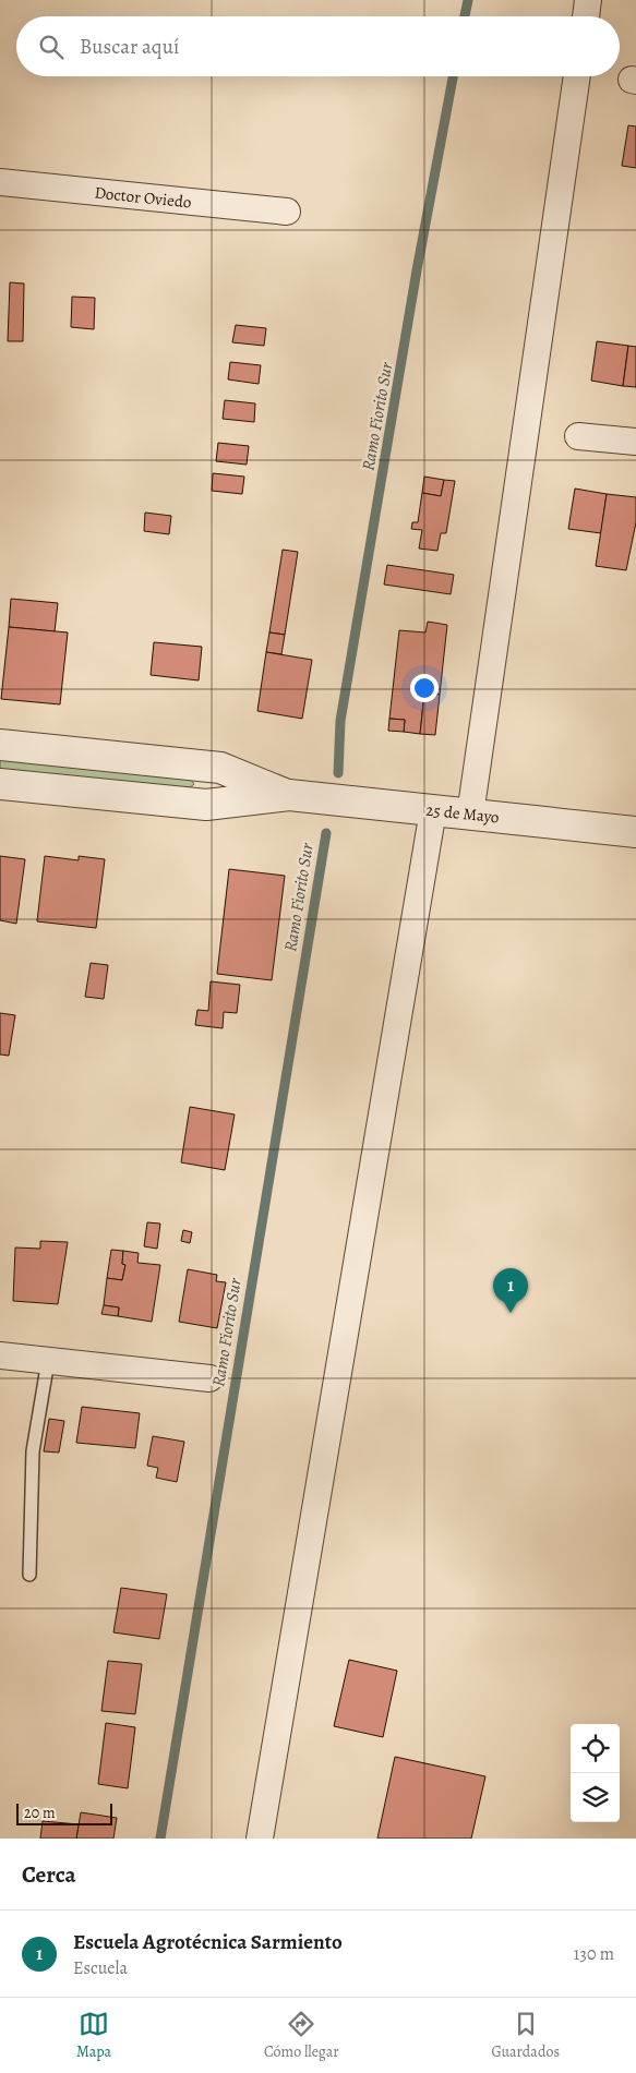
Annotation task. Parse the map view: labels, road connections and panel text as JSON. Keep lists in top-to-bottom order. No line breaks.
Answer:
{"streets":{"street":["Doctor Oviedo","25 de Mayo"]},"water":["Ramo Fiorito Sur"],"scale_bar":"20 m","page":{"search":"Buscar aquí","pins":"1","scale":"20 m","heading":"Cerca","list":[{"mark":"1","name":"Escuela Agrotécnica Sarmiento","note":"Escuela","value":"130 m"}],"nav":["Mapa","Cómo llegar","Guardados"]}}
